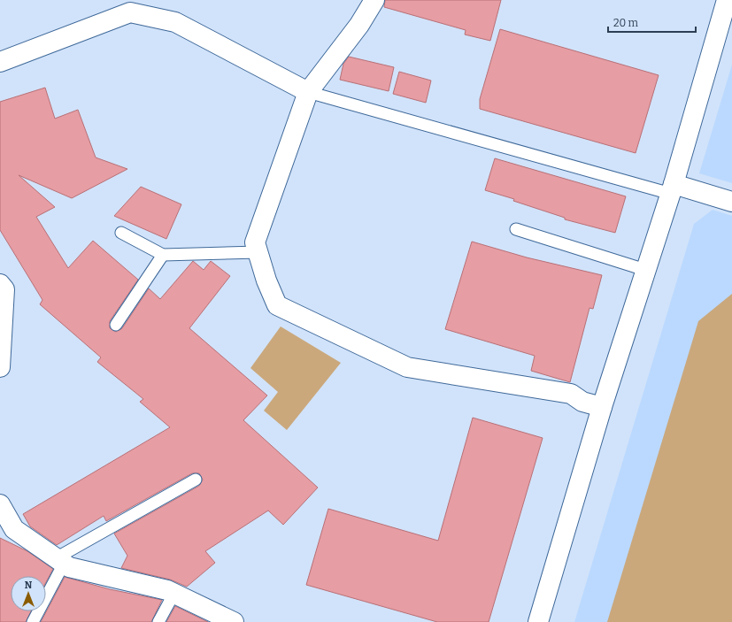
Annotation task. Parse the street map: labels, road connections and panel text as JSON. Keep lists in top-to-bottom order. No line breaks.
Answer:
{"scale_bar":"20 m","north":"top"}
